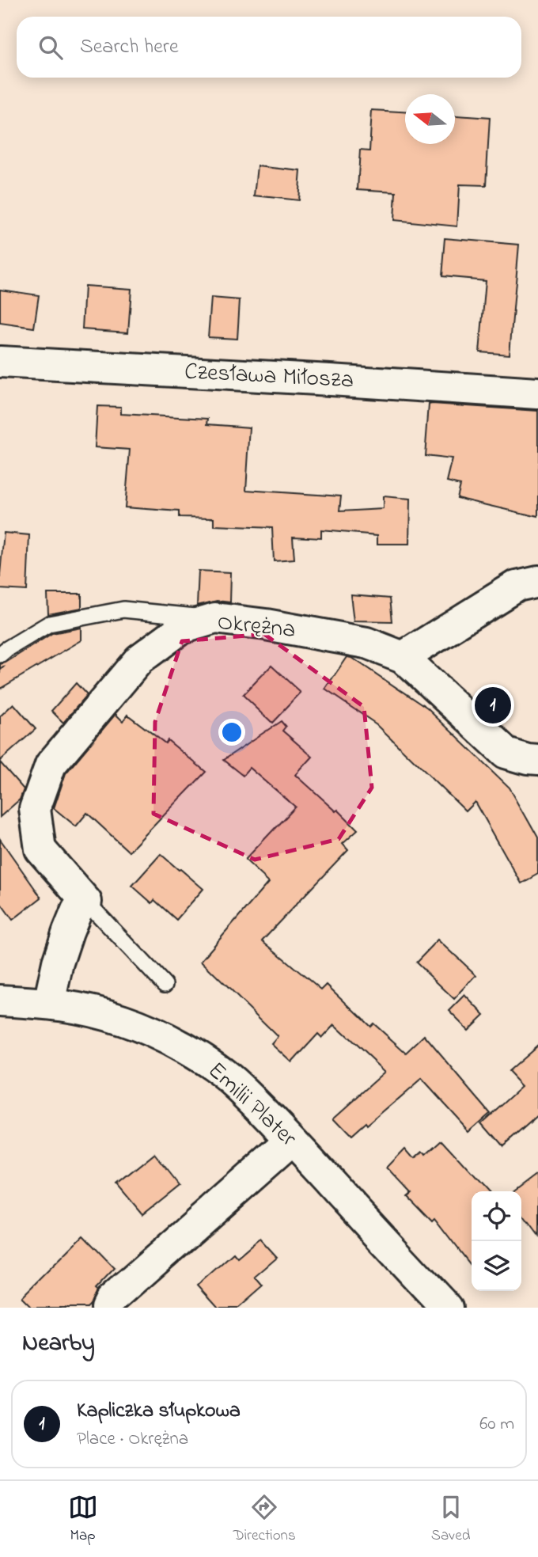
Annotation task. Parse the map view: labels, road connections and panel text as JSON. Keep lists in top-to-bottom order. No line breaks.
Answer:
{"streets":{"street":["Czesława Miłosza","Okrężna","Emilii Plater"]},"north":"left","page":{"search":"Search here","pins":"1","heading":"Nearby","list":[{"mark":"1","name":"Kapliczka słupkowa","note":"Place · Okrężna","value":"60 m"}],"nav":["Map","Directions","Saved"]}}
